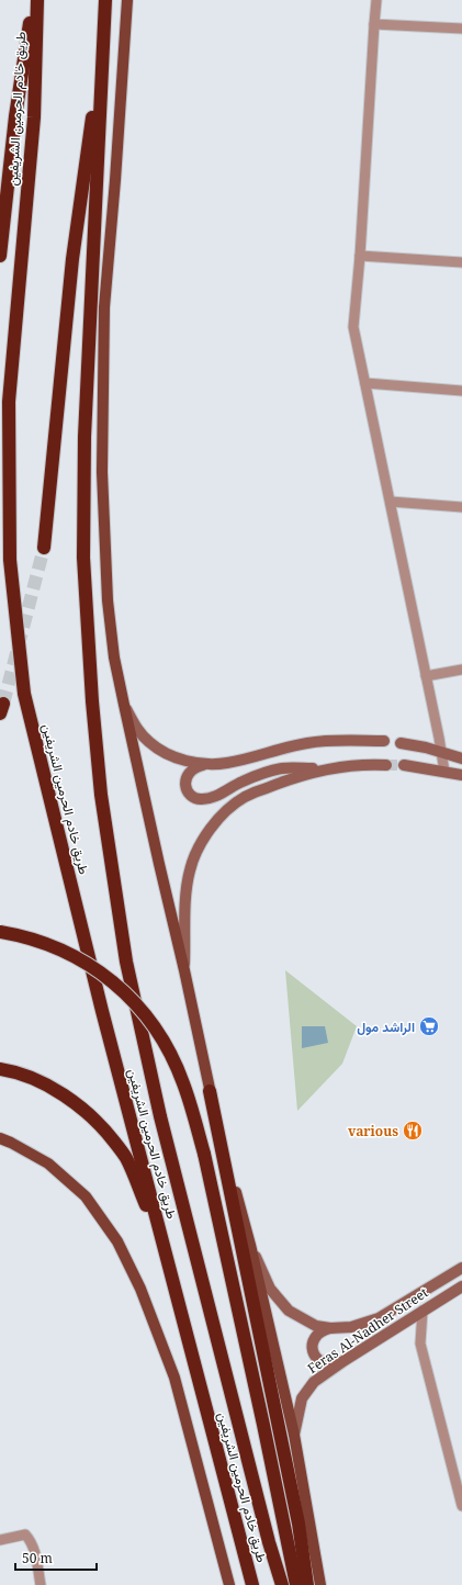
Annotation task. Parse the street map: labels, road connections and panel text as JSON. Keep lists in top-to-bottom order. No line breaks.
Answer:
{"streets":{"highway":["طريق خادم الحرمين الشريفين"],"main road":["Feras Al-Nadher Street"]},"places":{"supermarket":["الراشد مول"],"restaurant":["various"]},"scale_bar":"50 m"}
